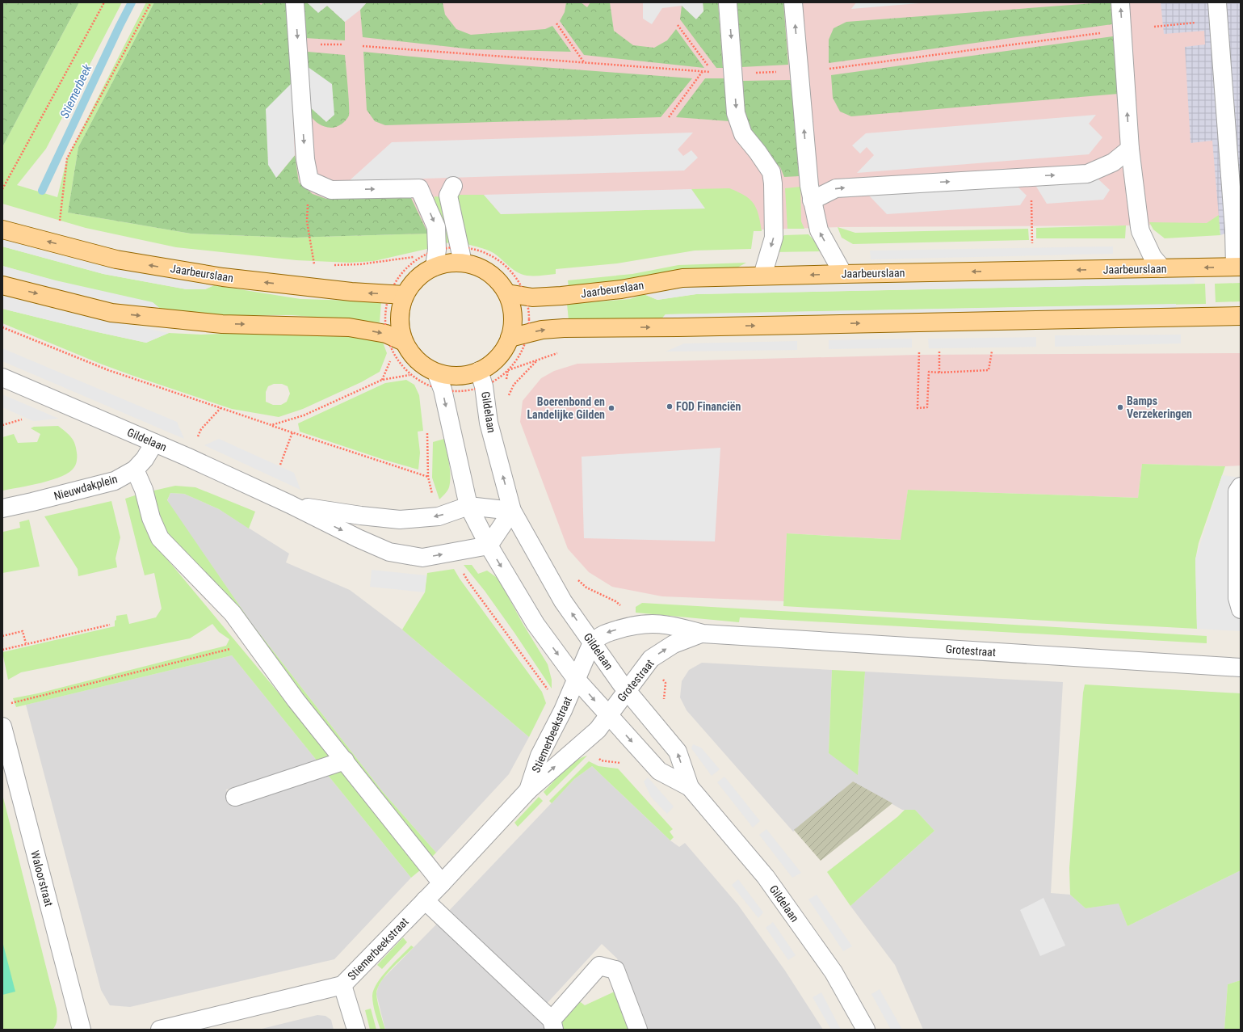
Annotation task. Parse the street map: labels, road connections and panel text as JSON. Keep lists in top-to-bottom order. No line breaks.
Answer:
{"streets":{"main road":["Jaarbeurslaan"],"street":["Gildelaan","Nieuwdakplein","Grotestraat","Stiemerbeekstraat","Waloorstraat"]},"crossings":[["Jaarbeurslaan","Gildelaan"],["Gildelaan","Nieuwdakplein"],["Gildelaan","Grotestraat"],["Gildelaan","Stiemerbeekstraat"],["Grotestraat","Stiemerbeekstraat"]],"water":["Stiemerbeek"],"places":["FOD Financiën","Bamps Verzekeringen","Boerenbond en Landelijke Gilden"]}
